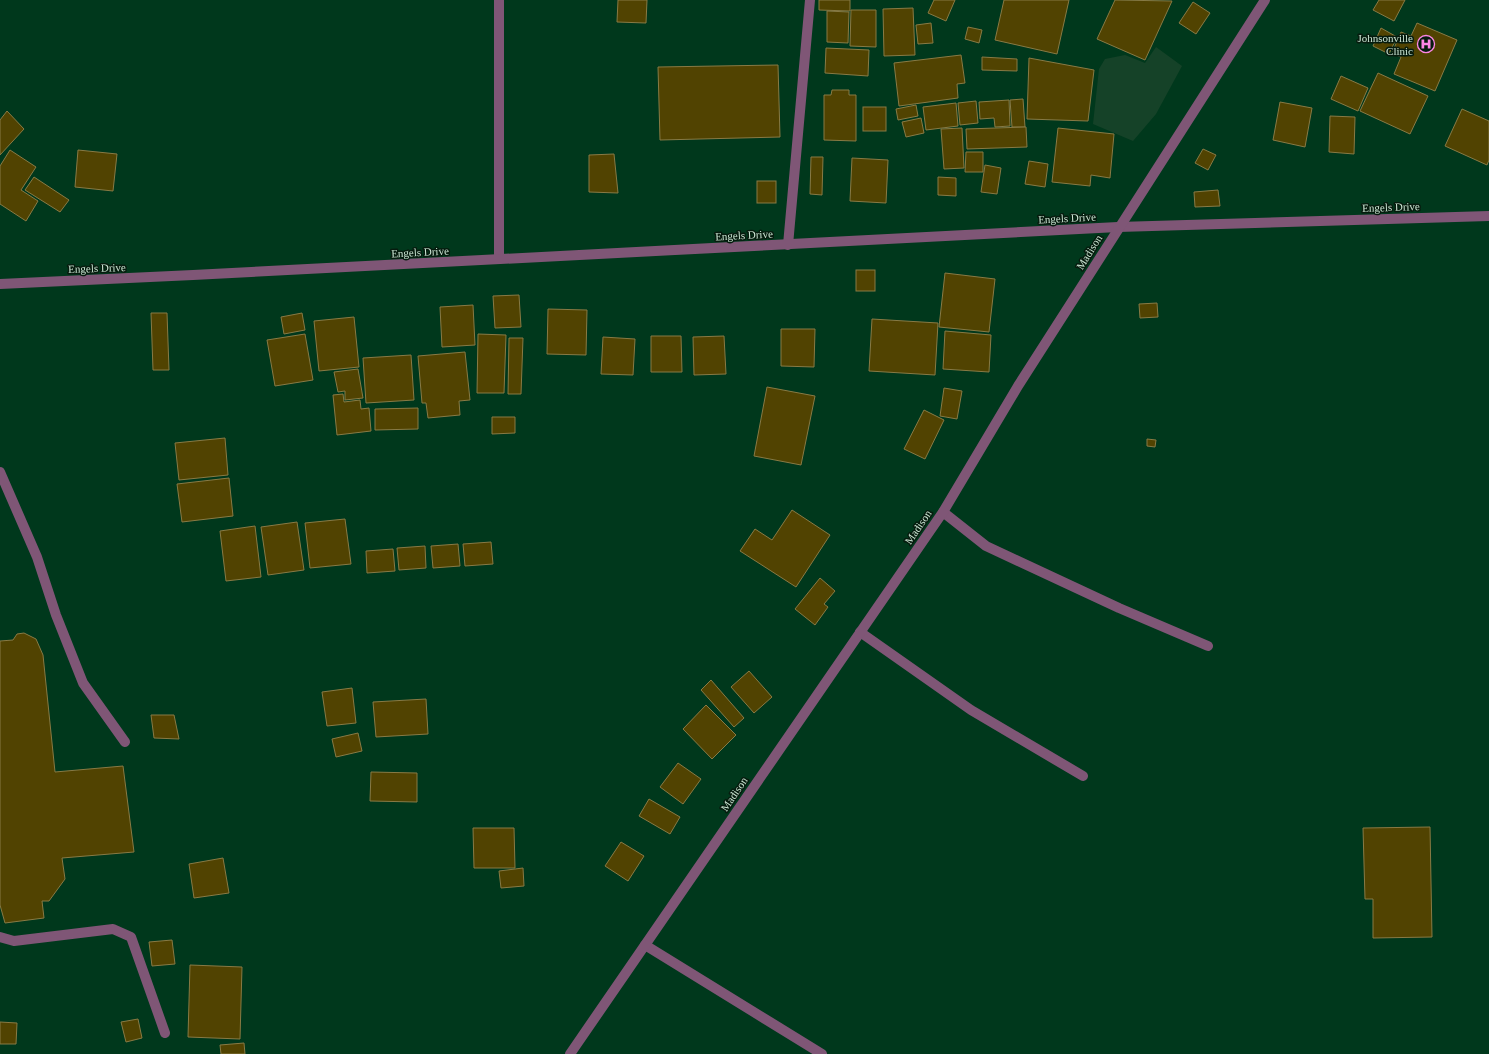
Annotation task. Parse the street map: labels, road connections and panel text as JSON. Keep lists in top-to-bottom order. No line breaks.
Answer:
{"streets":{"street":["Engels Drive","Madison"]},"crossings":[["Engels Drive","Madison"]],"places":{"hospital":["Johnsonville Clinic"]}}
